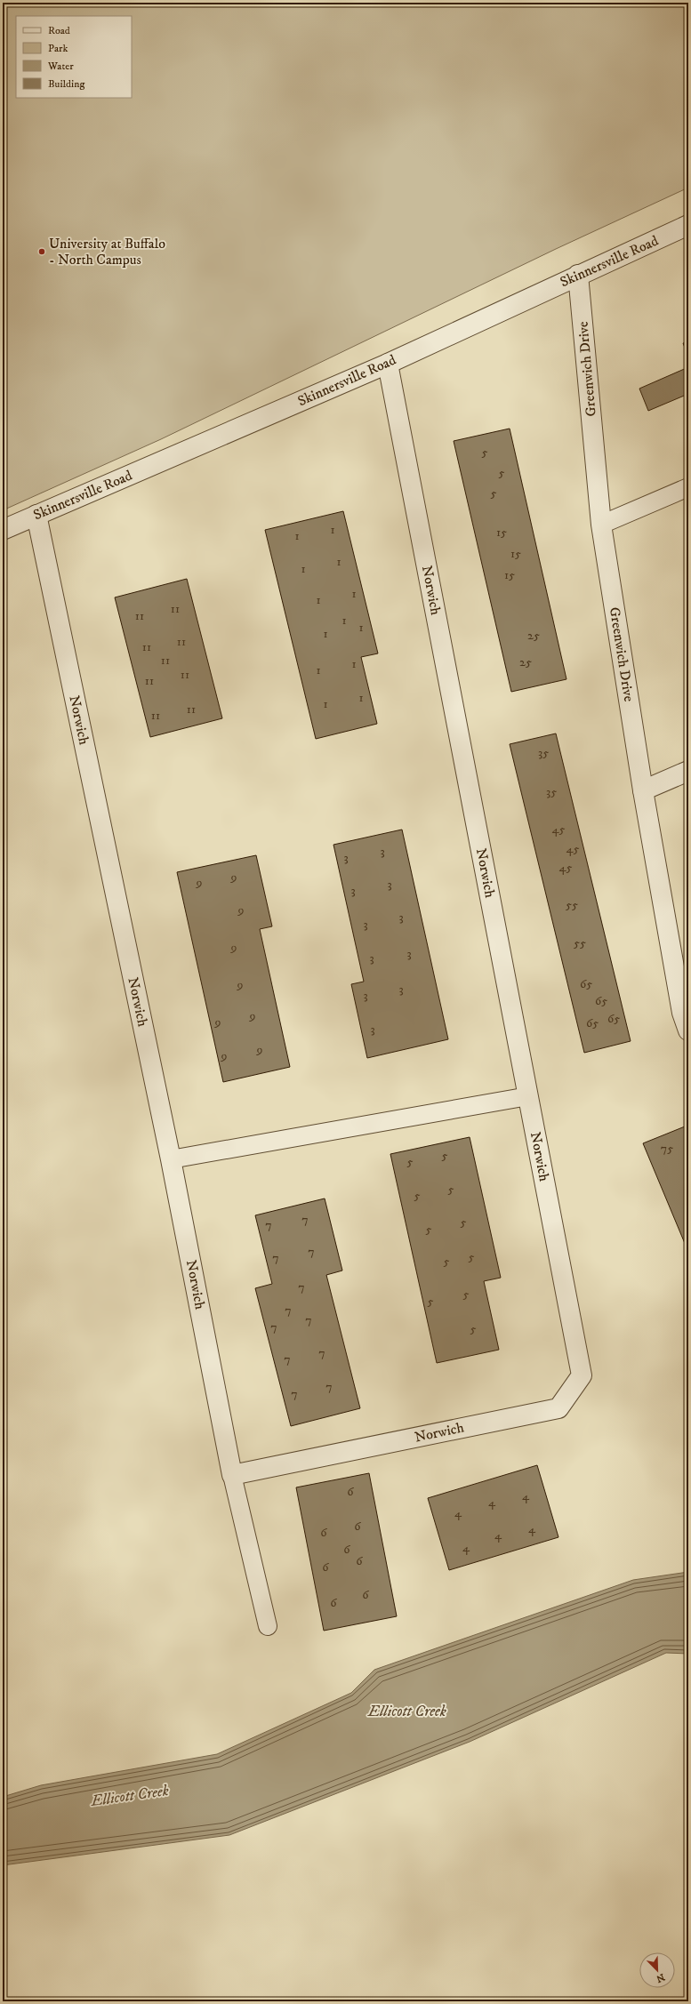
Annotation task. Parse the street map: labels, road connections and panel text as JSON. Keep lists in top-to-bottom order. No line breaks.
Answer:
{"streets":{"street":["Skinnersville Road","Greenwich Drive","Norwich"]},"crossings":[["Skinnersville Road","Greenwich Drive"],["Skinnersville Road","Norwich"]],"water":["Ellicott Creek"],"places":["University at Buffalo - North Campus"],"house_numbers":["5","5","5","1","15","1","15","1","1","15","1","1","11","11","1","1","1","25","11","11","11","25","1","1","11","11","1","1","11","11","35","35","45","45","3","3","45","9","9","3","3","55","9","3","3","55","9","3","3","65","9","3","3","65","9","65","9","65","3","9","9","75","5","5","5","5","7","5","7","5","7","5","7","5","7","5","5","7","7","7","5","7","7","7","7","6","4","4","4","6","4","6","4","4","6","6","6","6","6"],"legend":["Road","Park","Water","Building"],"north":"bottom right"}
